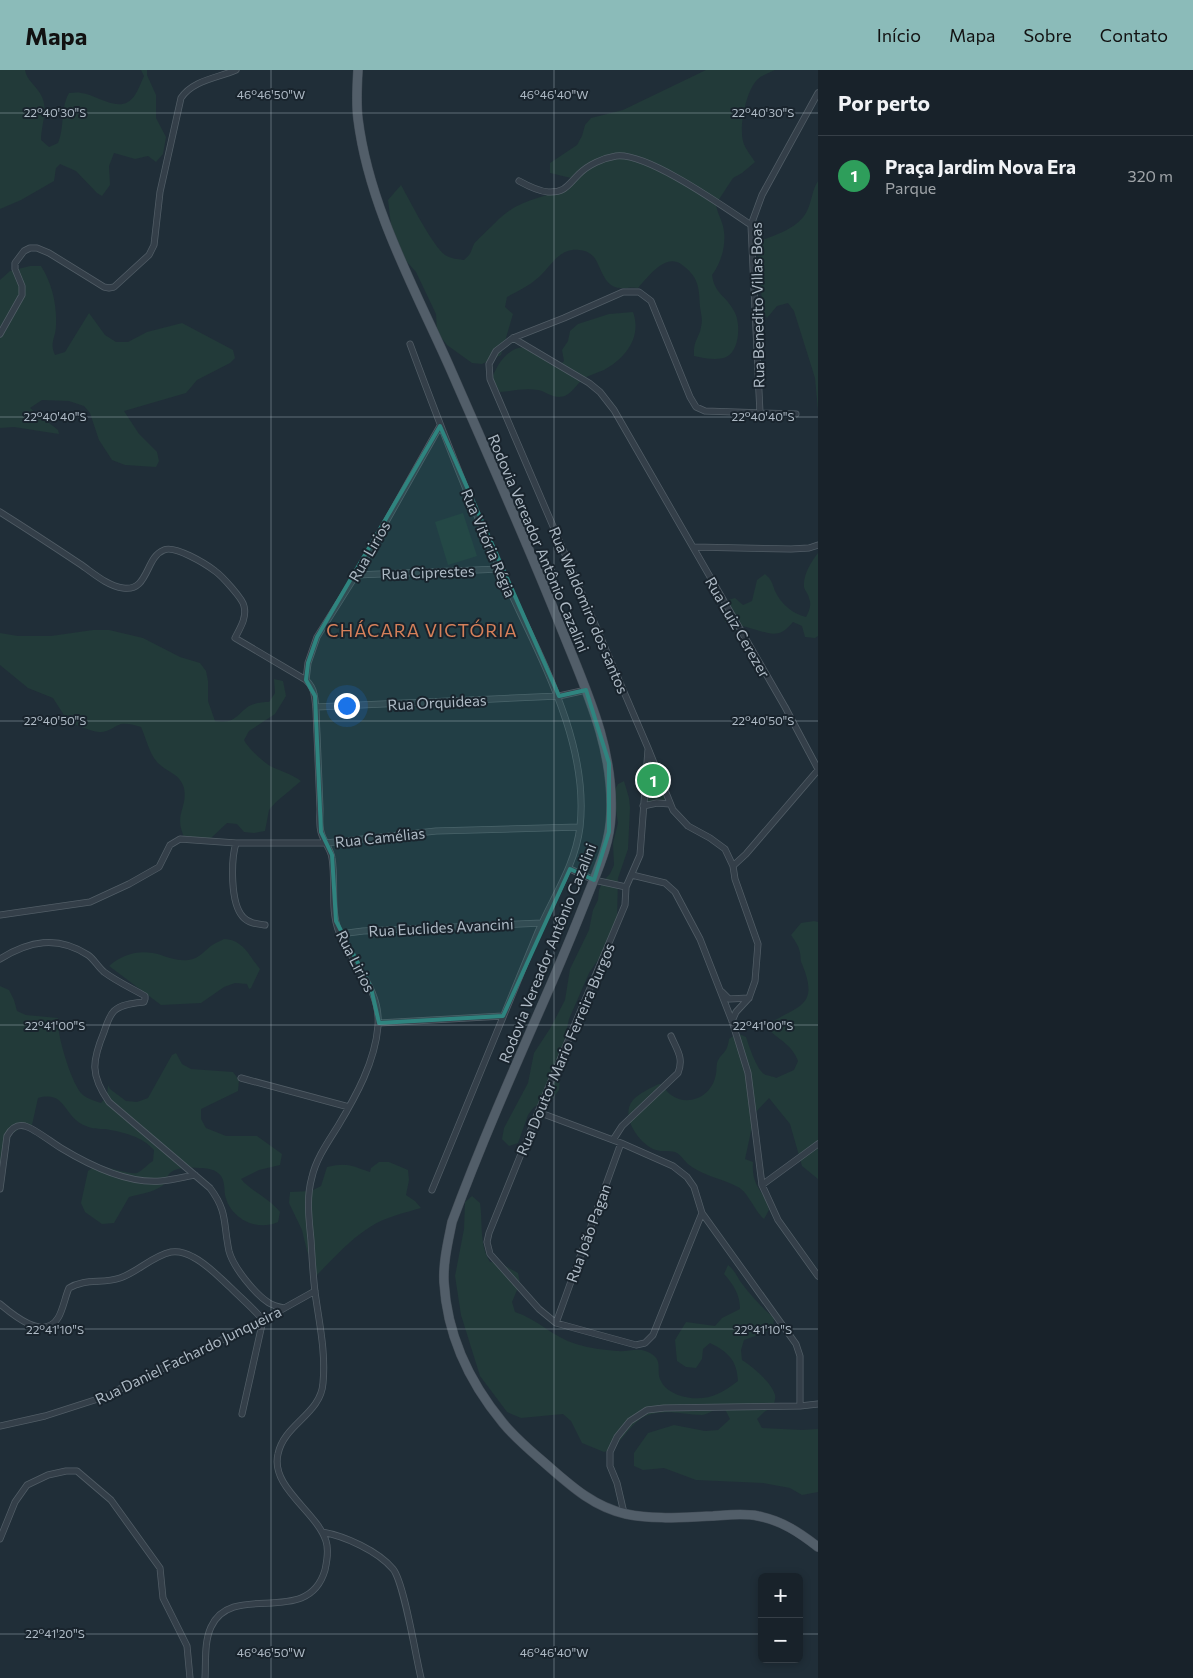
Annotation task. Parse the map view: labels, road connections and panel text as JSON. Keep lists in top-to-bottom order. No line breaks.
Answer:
{"streets":{"main road":["Rodovia Vereador Antônio Cazalini"],"street":["Rua Benedito Villas Boas","Rua Vitória Régia","Rua Lirios","Rua Ciprestes","Rua Waldomiro dos santos","Rua Luiz Cerezer","Rua Orquideas","Rua Camélias","Rua Euclides Avancini","Rua Doutor Mario Ferreira Burgos","Rua João Pagan","Rua Daniel Fachardo Junqueira"]},"crossings":[["Rua Benedito Villas Boas","Rua Waldomiro dos santos"],["Rua Vitória Régia","Rua Lirios"],["Rua Vitória Régia","Rua Ciprestes"],["Rua Vitória Régia","Rua Orquideas"],["Rua Vitória Régia","Rua Camélias"],["Rua Vitória Régia","Rua Euclides Avancini"],["Rodovia Vereador Antônio Cazalini","Rua Orquideas"],["Rua Lirios","Rua Ciprestes"],["Rua Lirios","Rua Orquideas"],["Rua Lirios","Rua Camélias"],["Rua Lirios","Rua Euclides Avancini"],["Rua Lirios","Rua Daniel Fachardo Junqueira"],["Rua Waldomiro dos santos","Rua Luiz Cerezer"],["Rua Waldomiro dos santos","Rua Doutor Mario Ferreira Burgos"],["Rua Doutor Mario Ferreira Burgos","Rua João Pagan"]],"districts":["CHÁCARA VICTÓRIA"],"page":{"header":"Mapa","nav":["Início","Mapa","Sobre","Contato"],"heading":"Por perto","list":[{"mark":"1","name":"Praça Jardim Nova Era","note":"Parque","value":"320 m"}],"pins":"1","map_buttons":["+","−"]},"coordinates":["46°46'50\"W","46°46'40\"W","22°40'30\"S","22°40'40\"S","22°40'50\"S","22°41'00\"S","22°41'10\"S","22°41'20\"S"]}
